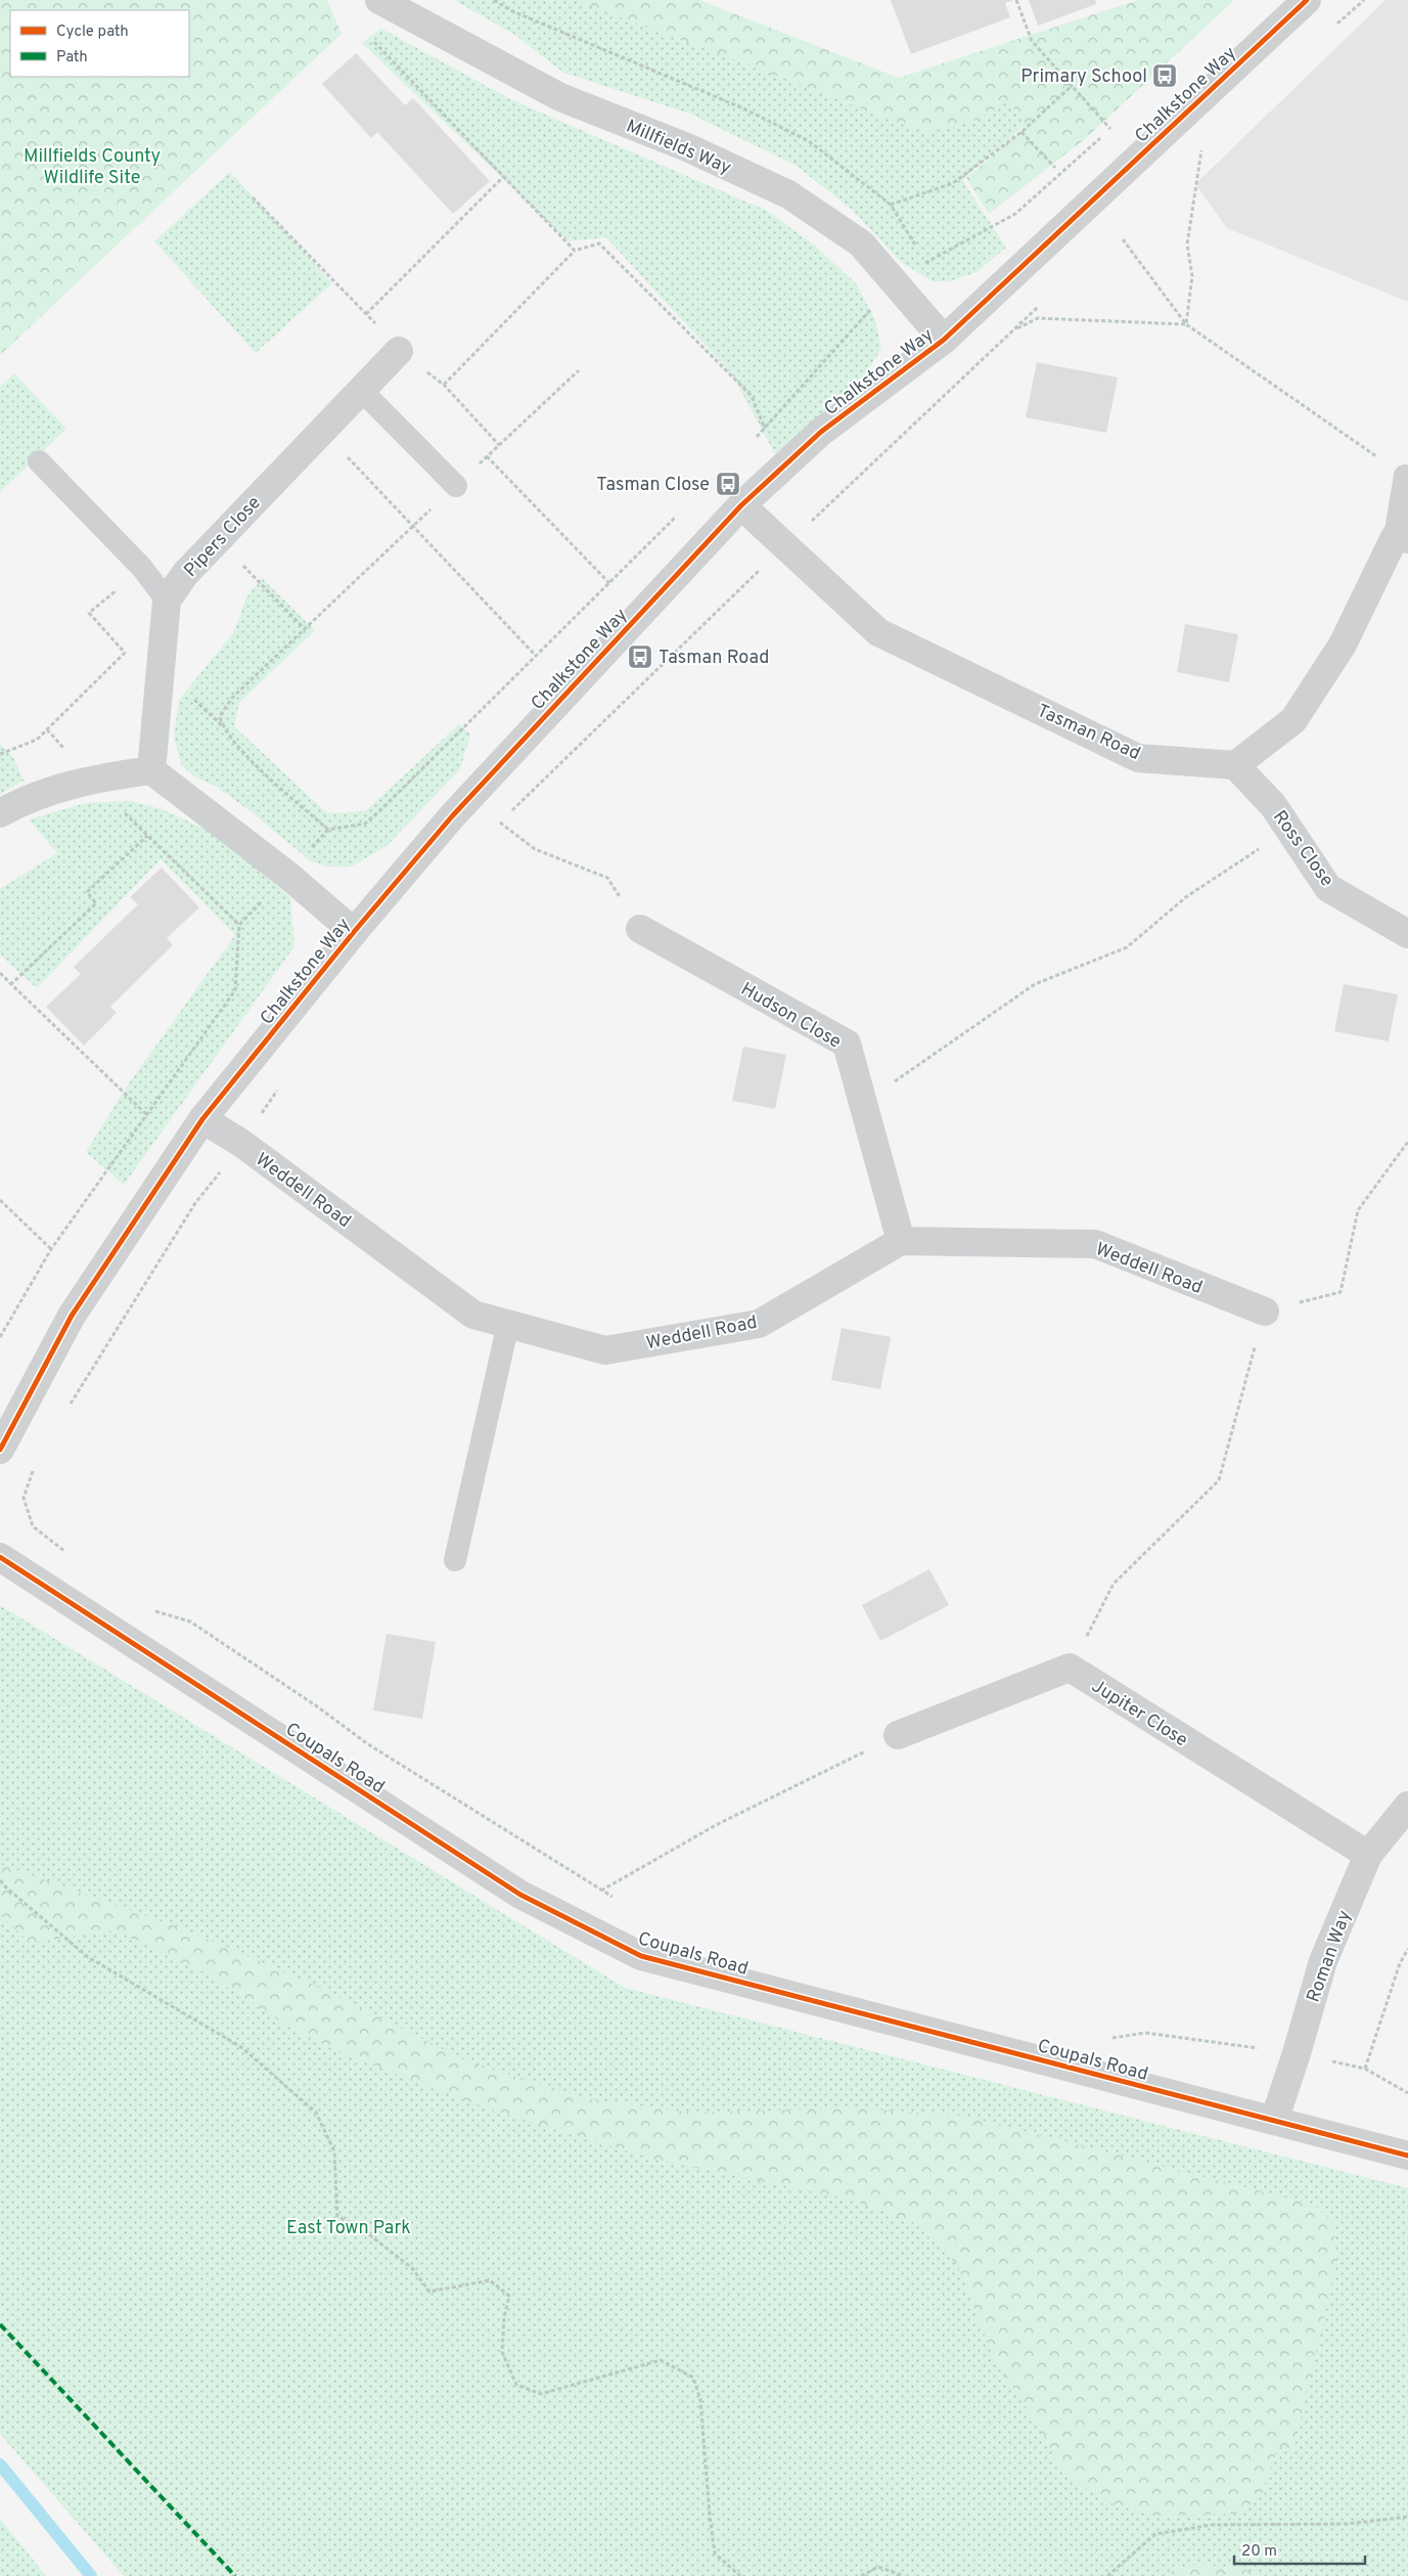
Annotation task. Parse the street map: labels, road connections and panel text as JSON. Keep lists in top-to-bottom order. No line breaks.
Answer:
{"streets":{"street":["Chalkstone Way","Millfields Way","Pipers Close","Tasman Road","Ross Close","Hudson Close","Weddell Road","Jupiter Close","Coupals Road","Roman Way"]},"crossings":[["Chalkstone Way","Millfields Way"],["Chalkstone Way","Tasman Road"],["Chalkstone Way","Weddell Road"],["Tasman Road","Ross Close"],["Hudson Close","Weddell Road"],["Jupiter Close","Roman Way"],["Coupals Road","Roman Way"]],"parks":["Millfields County Wildlife Site","East Town Park"],"places":{"bus stop":["Primary School","Tasman Close","Tasman Road"]},"legend":["Cycle path","Path"],"scale_bar":"20 m"}
